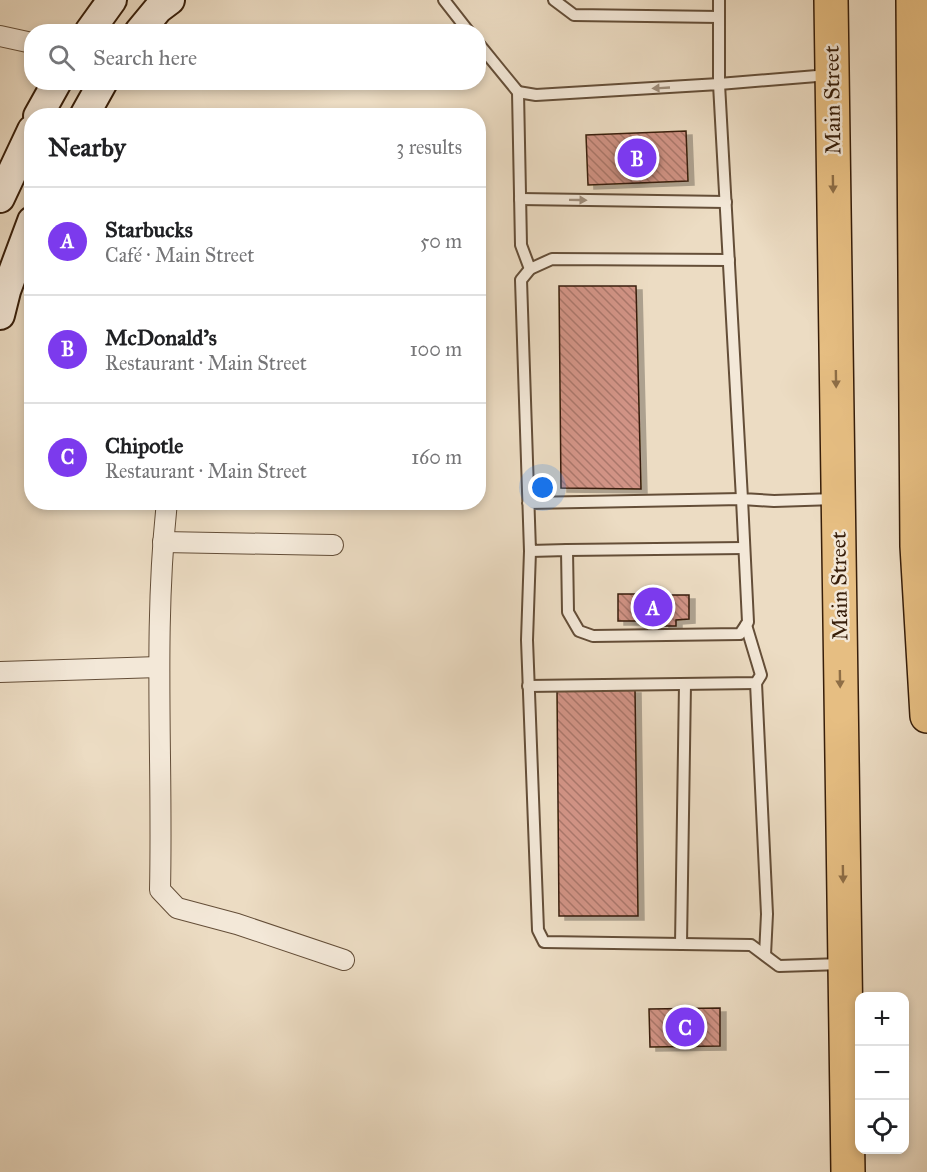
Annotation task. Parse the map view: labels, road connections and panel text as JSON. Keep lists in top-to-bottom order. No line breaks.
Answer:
{"streets":{"highway":["Main Street"]},"page":{"search":"Search here","heading":["Nearby","3 results"],"pins":["B","A","C"],"list":[{"mark":"A","name":"Starbucks","note":"Café · Main Street","value":"50 m"},{"mark":"B","name":"McDonald's","note":"Restaurant · Main Street","value":"100 m"},{"mark":"C","name":"Chipotle","note":"Restaurant · Main Street","value":"160 m"}],"map_buttons":["+","−"]}}
